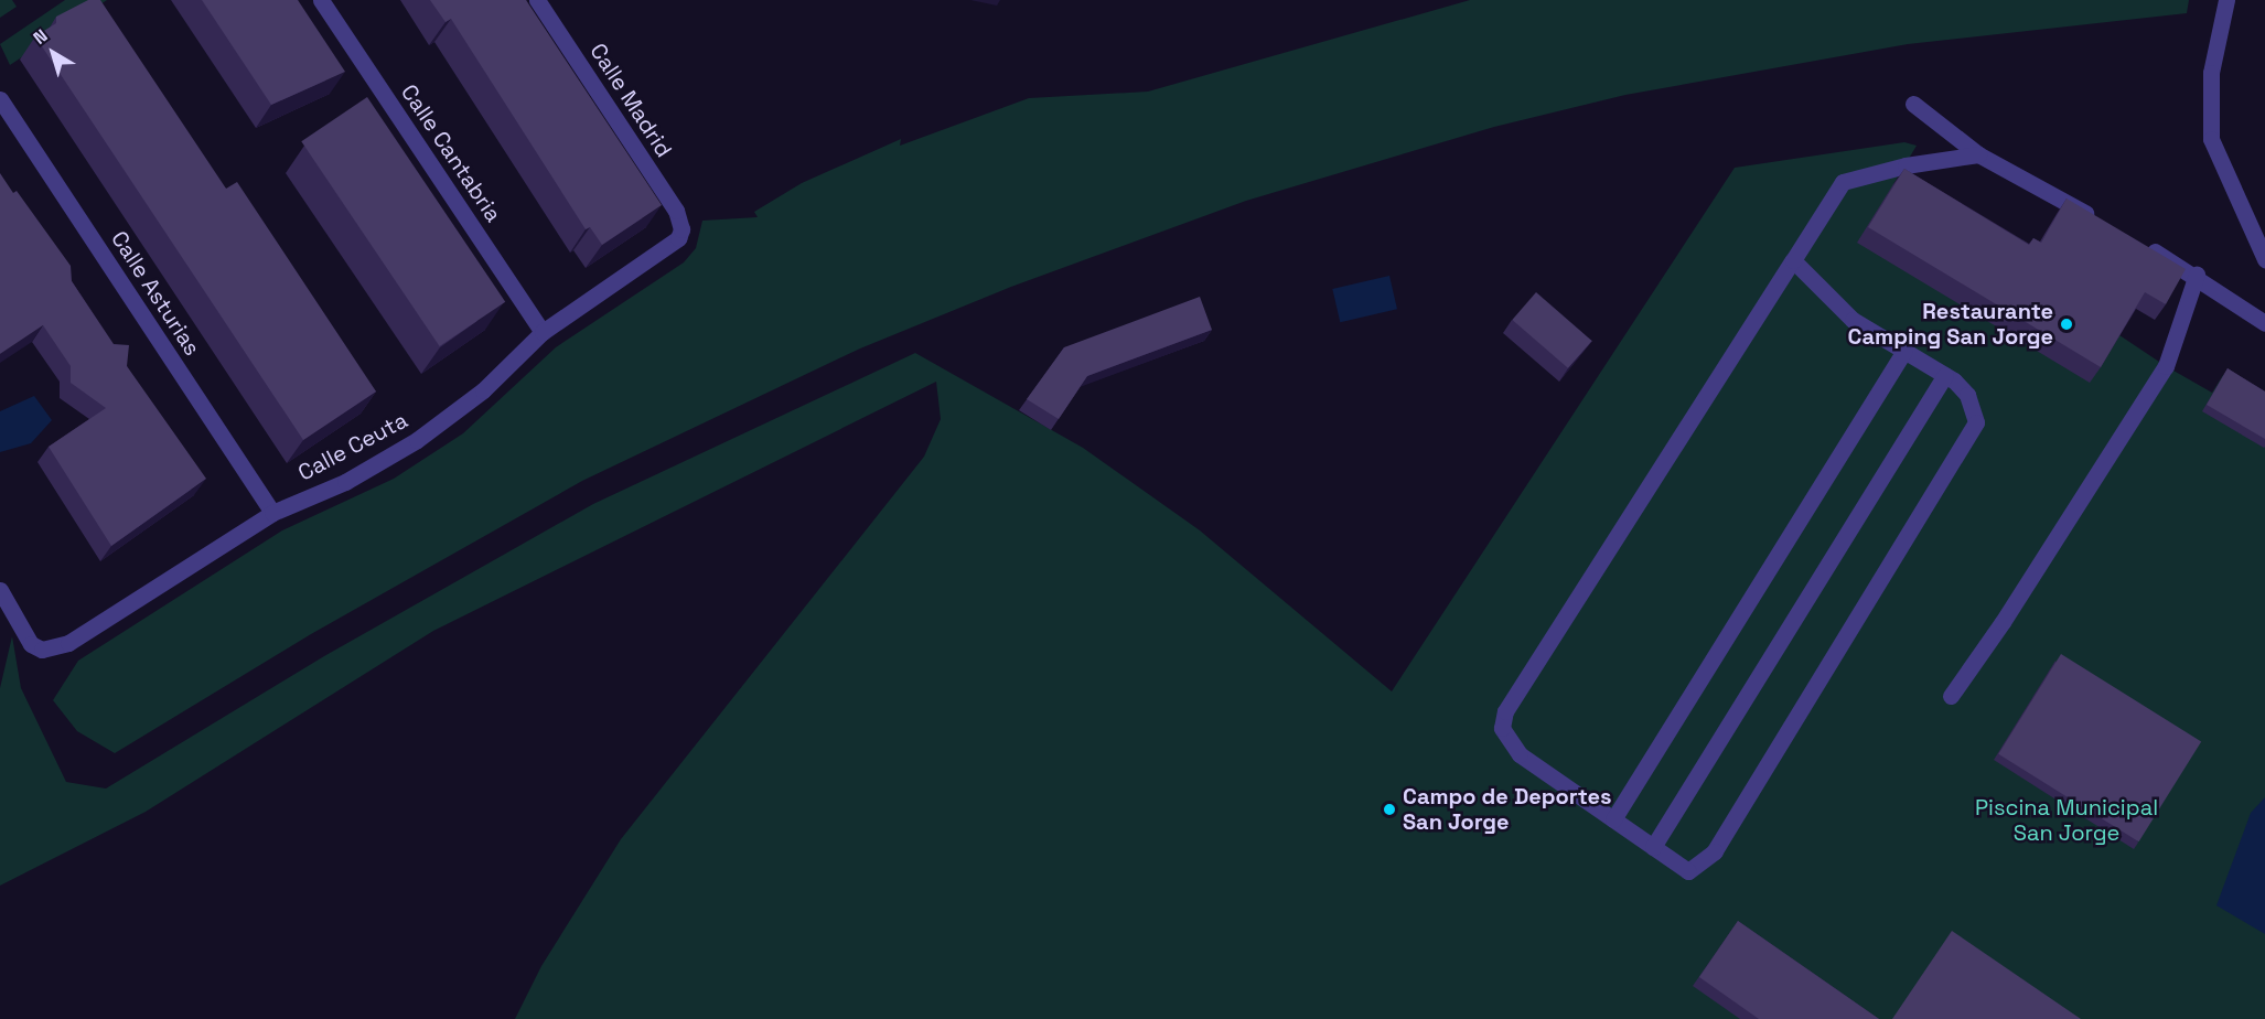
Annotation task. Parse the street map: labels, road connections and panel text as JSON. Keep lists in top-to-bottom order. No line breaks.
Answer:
{"streets":{"street":["Calle Madrid","Calle Cantabria","Calle Asturias","Calle Ceuta"]},"crossings":[["Calle Madrid","Calle Ceuta"],["Calle Cantabria","Calle Ceuta"],["Calle Asturias","Calle Ceuta"]],"parks":["Piscina Municipal San Jorge"],"places":["Restaurante Camping San Jorge","Campo de Deportes San Jorge"],"north":"top left"}
